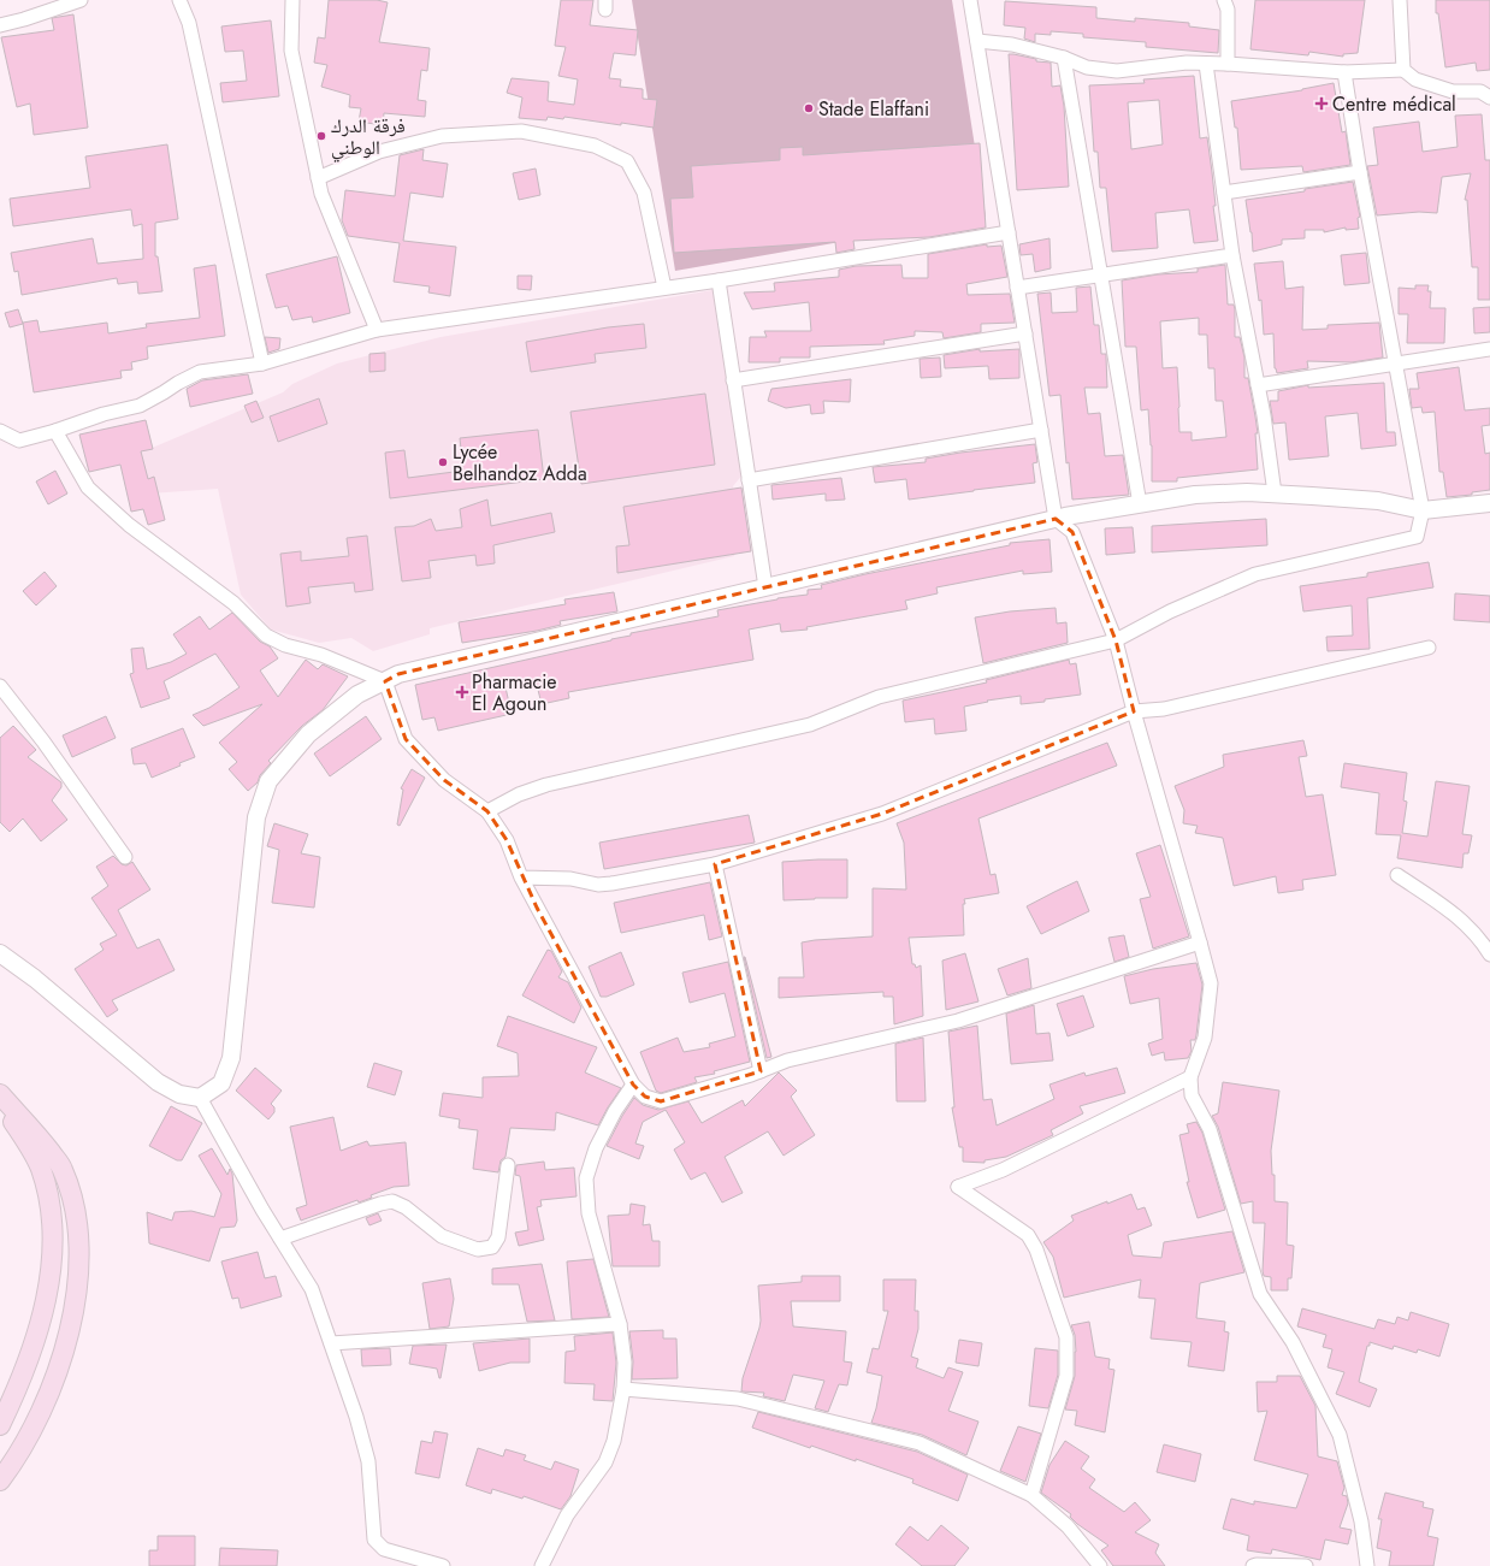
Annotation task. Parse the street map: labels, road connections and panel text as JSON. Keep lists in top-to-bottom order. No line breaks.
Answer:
{"places":{"health":["Centre médical","Pharmacie El Agoun"],"other":["Stade Elaffani","فرقة الدرك الوطني","Lycée Belhandoz Adda"]}}
